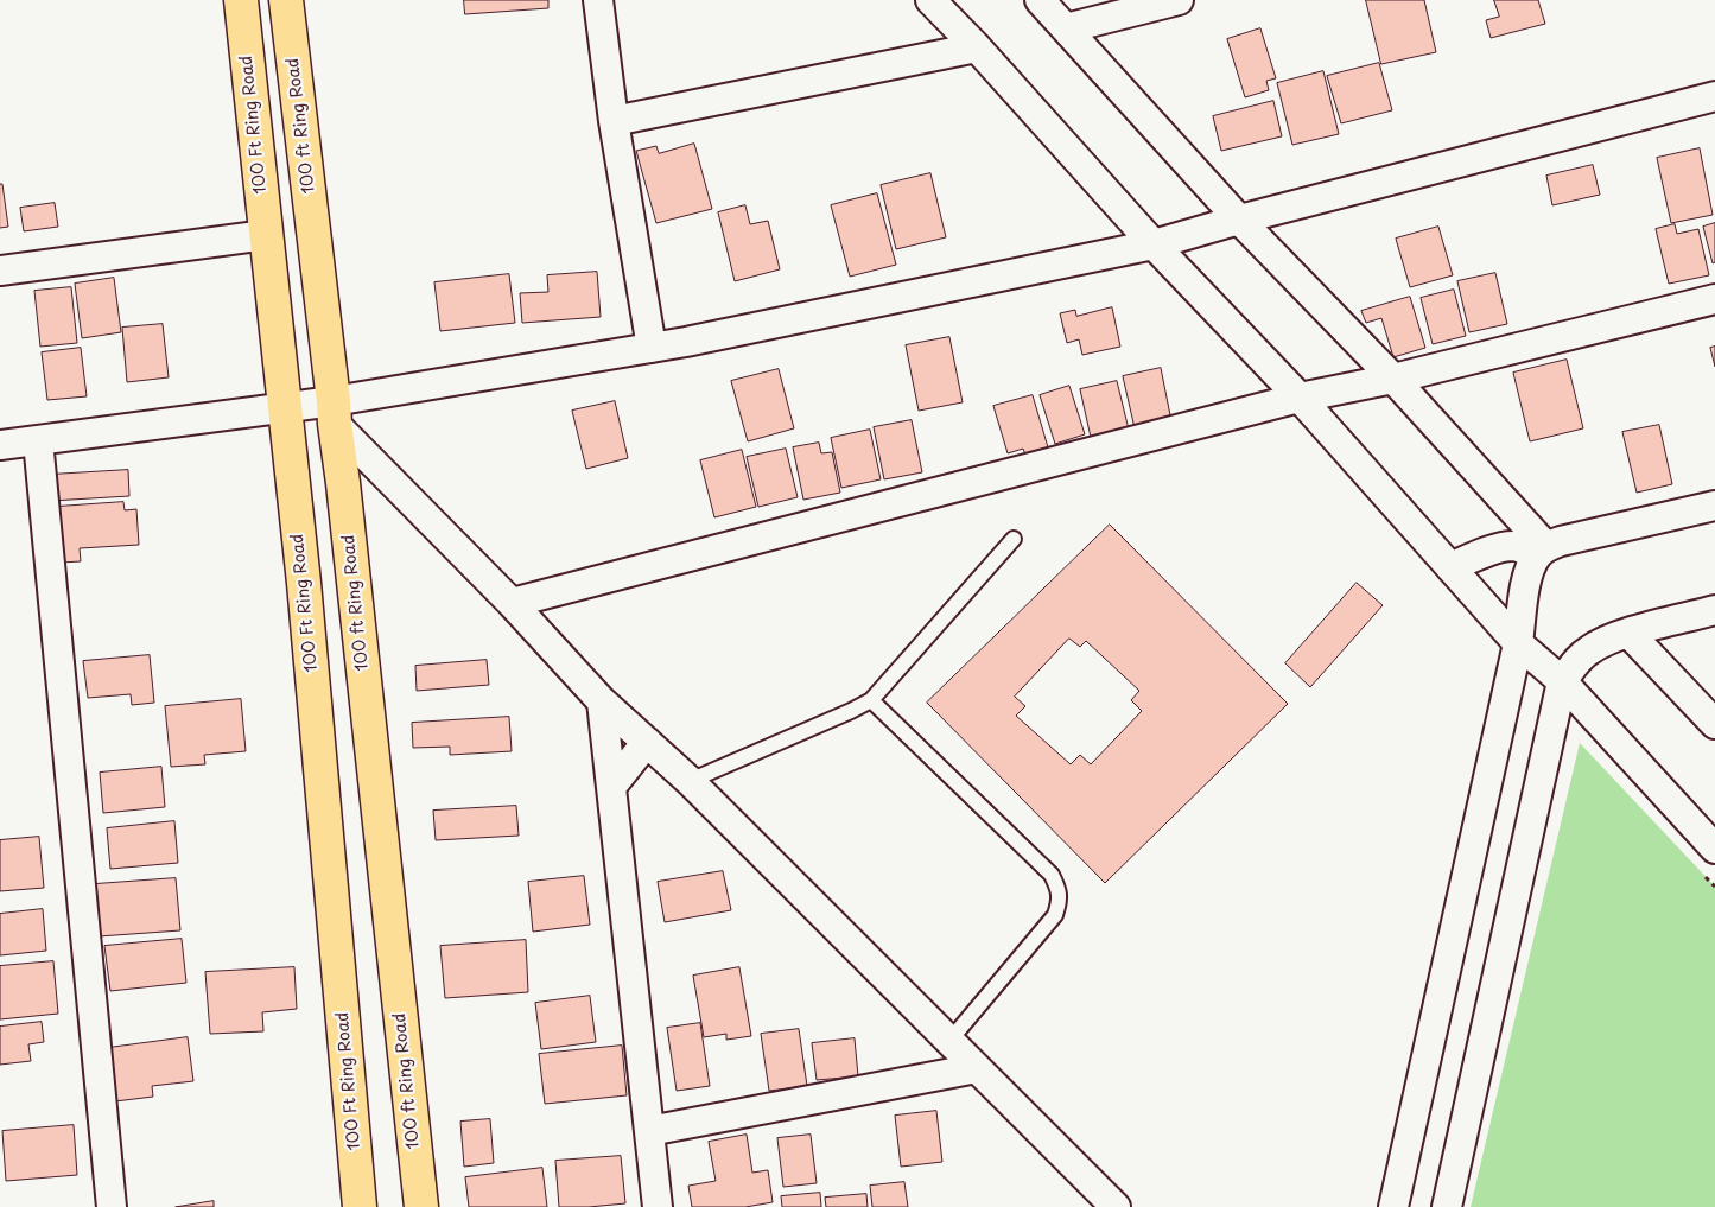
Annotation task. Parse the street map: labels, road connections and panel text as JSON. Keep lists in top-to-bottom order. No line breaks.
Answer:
{"streets":{"main road":["100 Ft Ring Road","100 ft Ring Road"]}}
